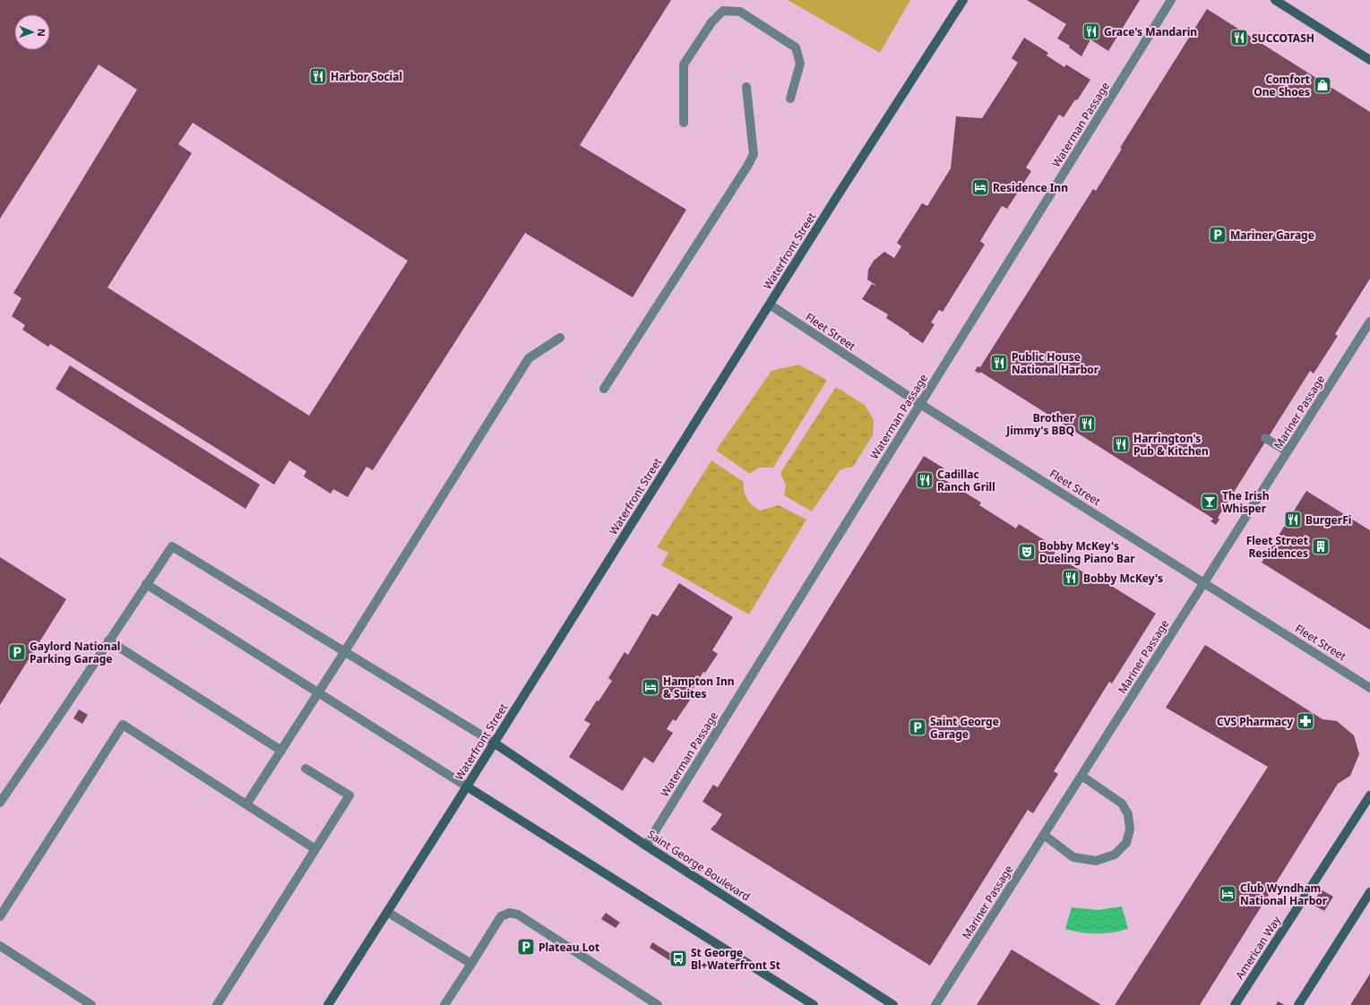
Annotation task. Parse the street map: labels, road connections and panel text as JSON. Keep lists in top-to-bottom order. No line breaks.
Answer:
{"streets":{"street":["Waterman Passage","Waterfront Street","Fleet Street","Mariner Passage","Saint George Boulevard","American Way"]},"crossings":[["Waterman Passage","Fleet Street"],["Waterman Passage","Saint George Boulevard"],["Waterfront Street","Fleet Street"],["Waterfront Street","Saint George Boulevard"],["Fleet Street","Mariner Passage"]],"places":{"restaurant":["Grace's Mandarin","SUCCOTASH","Harbor Social","Public House National Harbor","Brother Jimmy's BBQ","Harrington's Pub & Kitchen","Cadillac Ranch Grill","BurgerFi","Bobby McKey's"],"shop":["Comfort One Shoes"],"hotel":["Residence Inn","Hampton Inn & Suites","Club Wyndham National Harbor"],"parking":["Mariner Garage","Gaylord National Parking Garage","Saint George Garage","Plateau Lot"],"bar":["The Irish Whisper"],"building":["Fleet Street Residences"],"theatre":["Bobby McKey's Dueling Piano Bar"],"pharmacy":["CVS Pharmacy"],"bus stop":["St George Bl+Waterfront St"]},"north":"right"}
